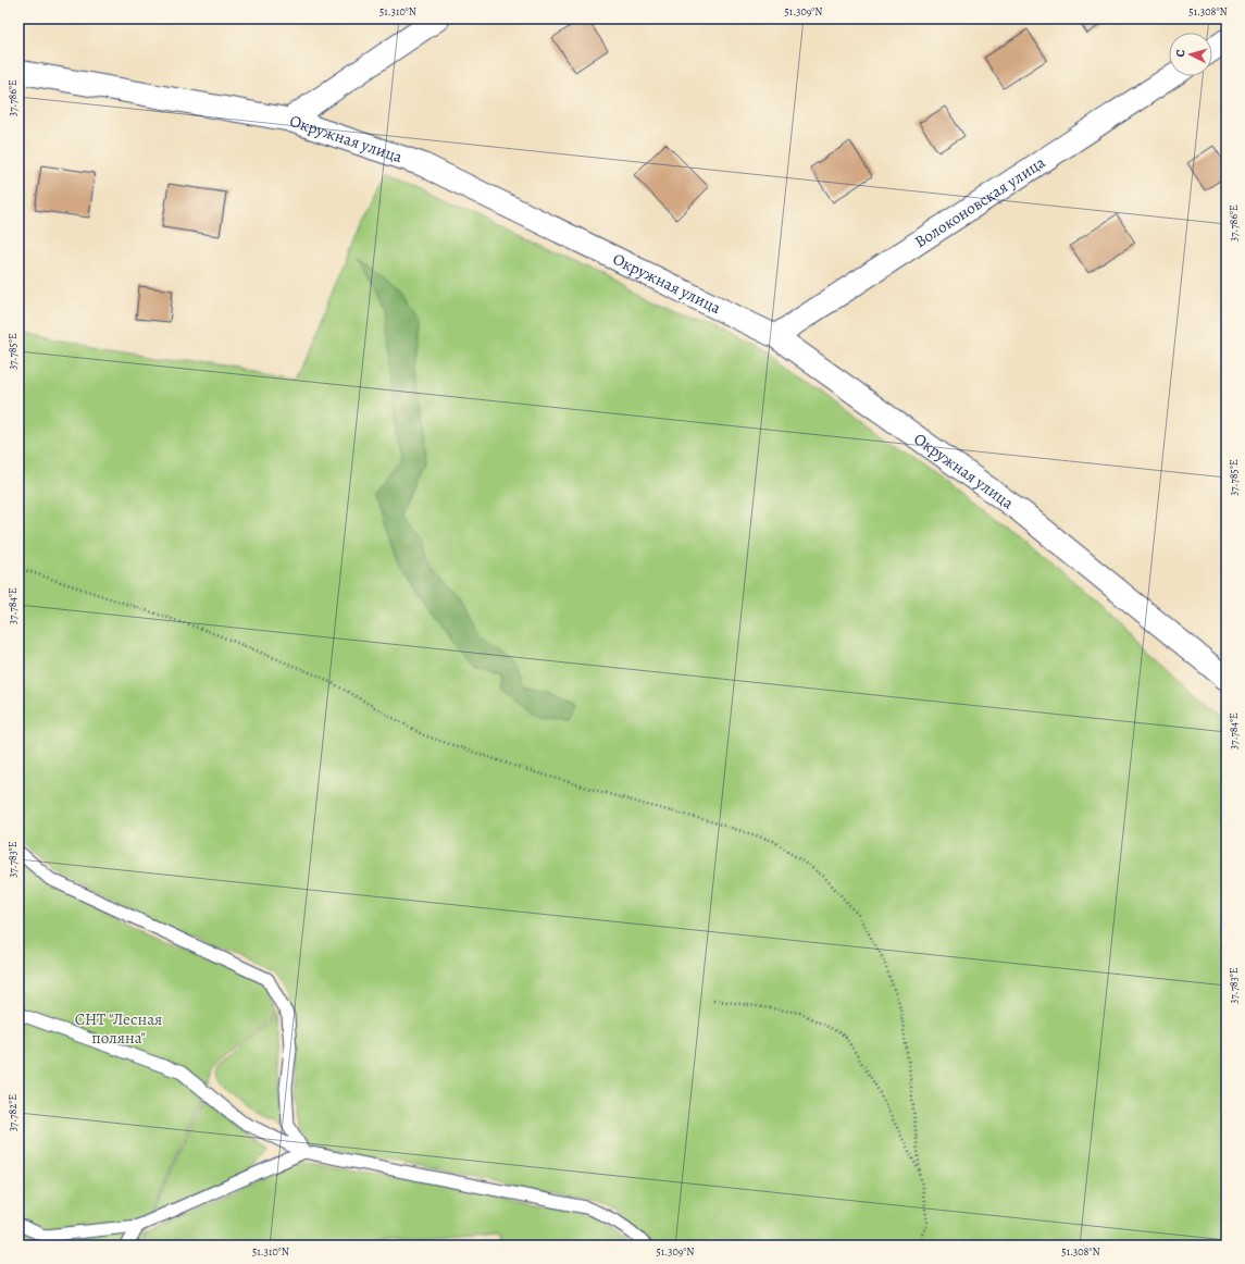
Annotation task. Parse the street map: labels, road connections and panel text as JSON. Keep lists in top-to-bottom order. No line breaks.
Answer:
{"streets":{"street":["Окружная улица","Волоконовская улица"]},"crossings":[["Окружная улица","Волоконовская улица"]],"parks":["СНТ \"Лесная поляна\""],"north":"left","coordinates":["51.310°N","51.309°N","51.308°N","37.786°E","37.785°E","37.784°E","37.783°E","37.782°E"]}
